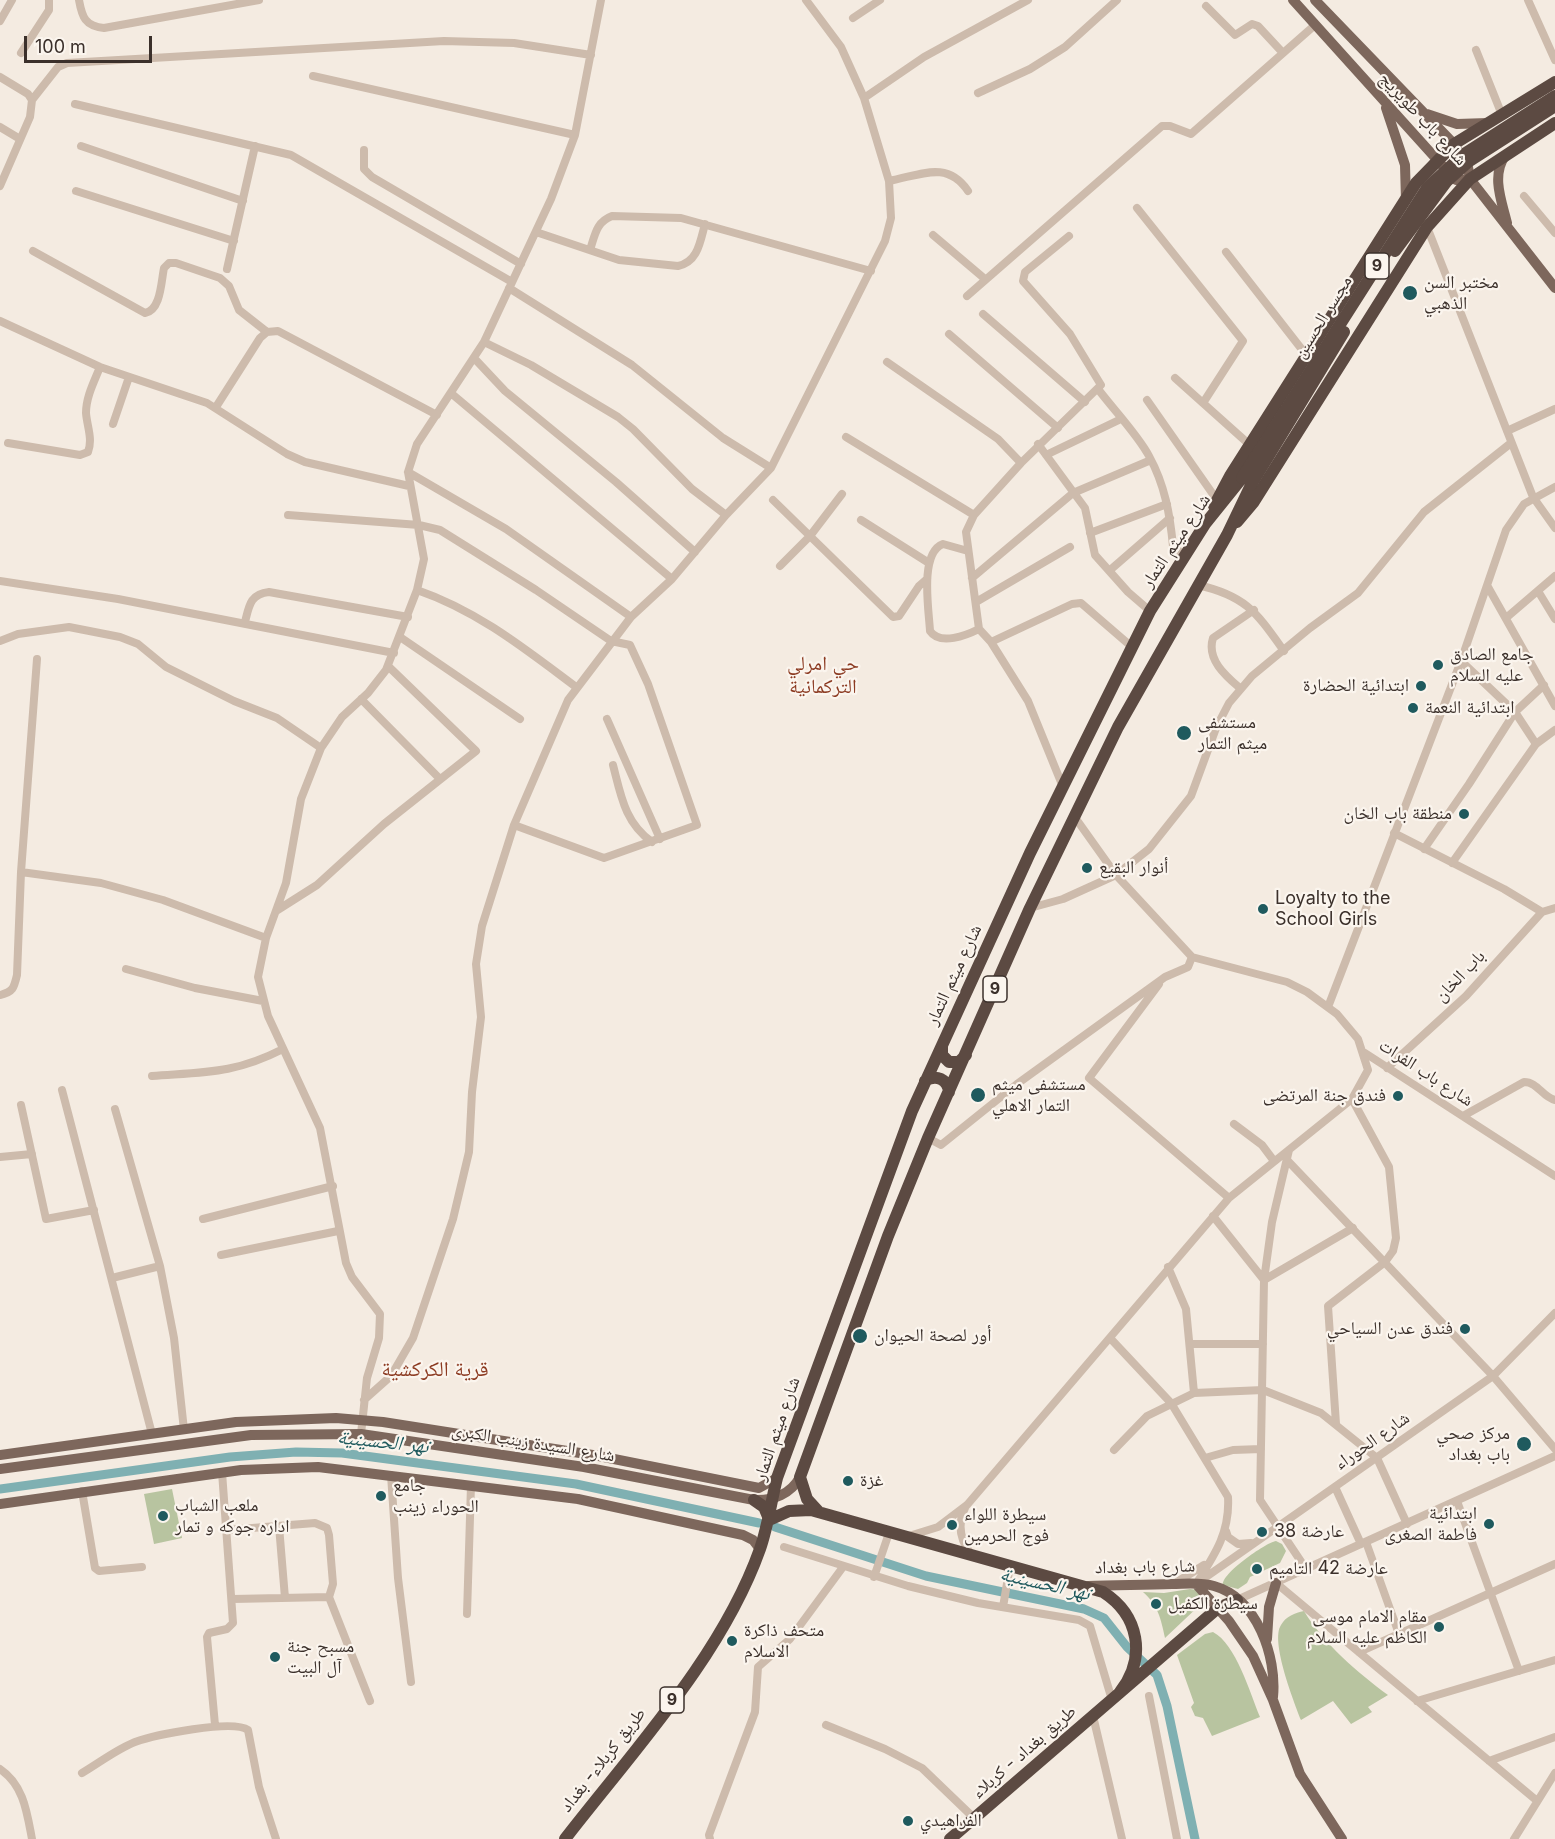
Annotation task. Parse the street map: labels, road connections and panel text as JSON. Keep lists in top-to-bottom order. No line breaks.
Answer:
{"streets":{"highway":["9","مجسر الحسين","شارع ميثم التمار","شارع باب بغداد","طريق بغداد - كربلاء","طريق كربلاء- بغداد"],"main road":["شارع باب طويريج","شارع السيدة زينب الكبرى"],"street":["باب الخان","شارع باب الفرات","شارع الحوراء"]},"crossings":[["9","شارع ميثم التمار"],["9","طريق كربلاء- بغداد"],["مجسر الحسين","شارع ميثم التمار"],["شارع ميثم التمار","شارع السيدة زينب الكبرى"],["باب الخان","شارع باب الفرات"],["شارع الحوراء","شارع باب بغداد"],["شارع باب بغداد","طريق بغداد - كربلاء"]],"districts":["حي امرلي التركمانية","قرية الكركشية"],"water":["نهر الحسينية"],"places":["مختبر السن الذهبي","جامع الصادق عليه السلام","ابتدائية الحضارة","ابتدائية النعمة","مستشفى ميثم التمار","منطقة باب الخان","أنوار البقيع","Loyalty to the School Girls","مستشفى ميثم التمار الاهلي","فندق جنة المرتضى","فندق عدن السياحي","أور لصحة الحيوان","مركز صحي باب بغداد","غزة","جامع الحوراء زينب","ملعب الشباب اداره جوكه و تمار","ابتدائية فاطمة الصغرى","سيطرة اللواء فوج الحرمين","عارضة 38","عارضة 42 التاميم","سيطرة الكفيل","مقام الامام موسى الكاظم عليه السلام","متحف ذاكرة الاسلام","مسبح جنة آل البيت","الفراهيدي"],"scale_bar":"100 m"}
